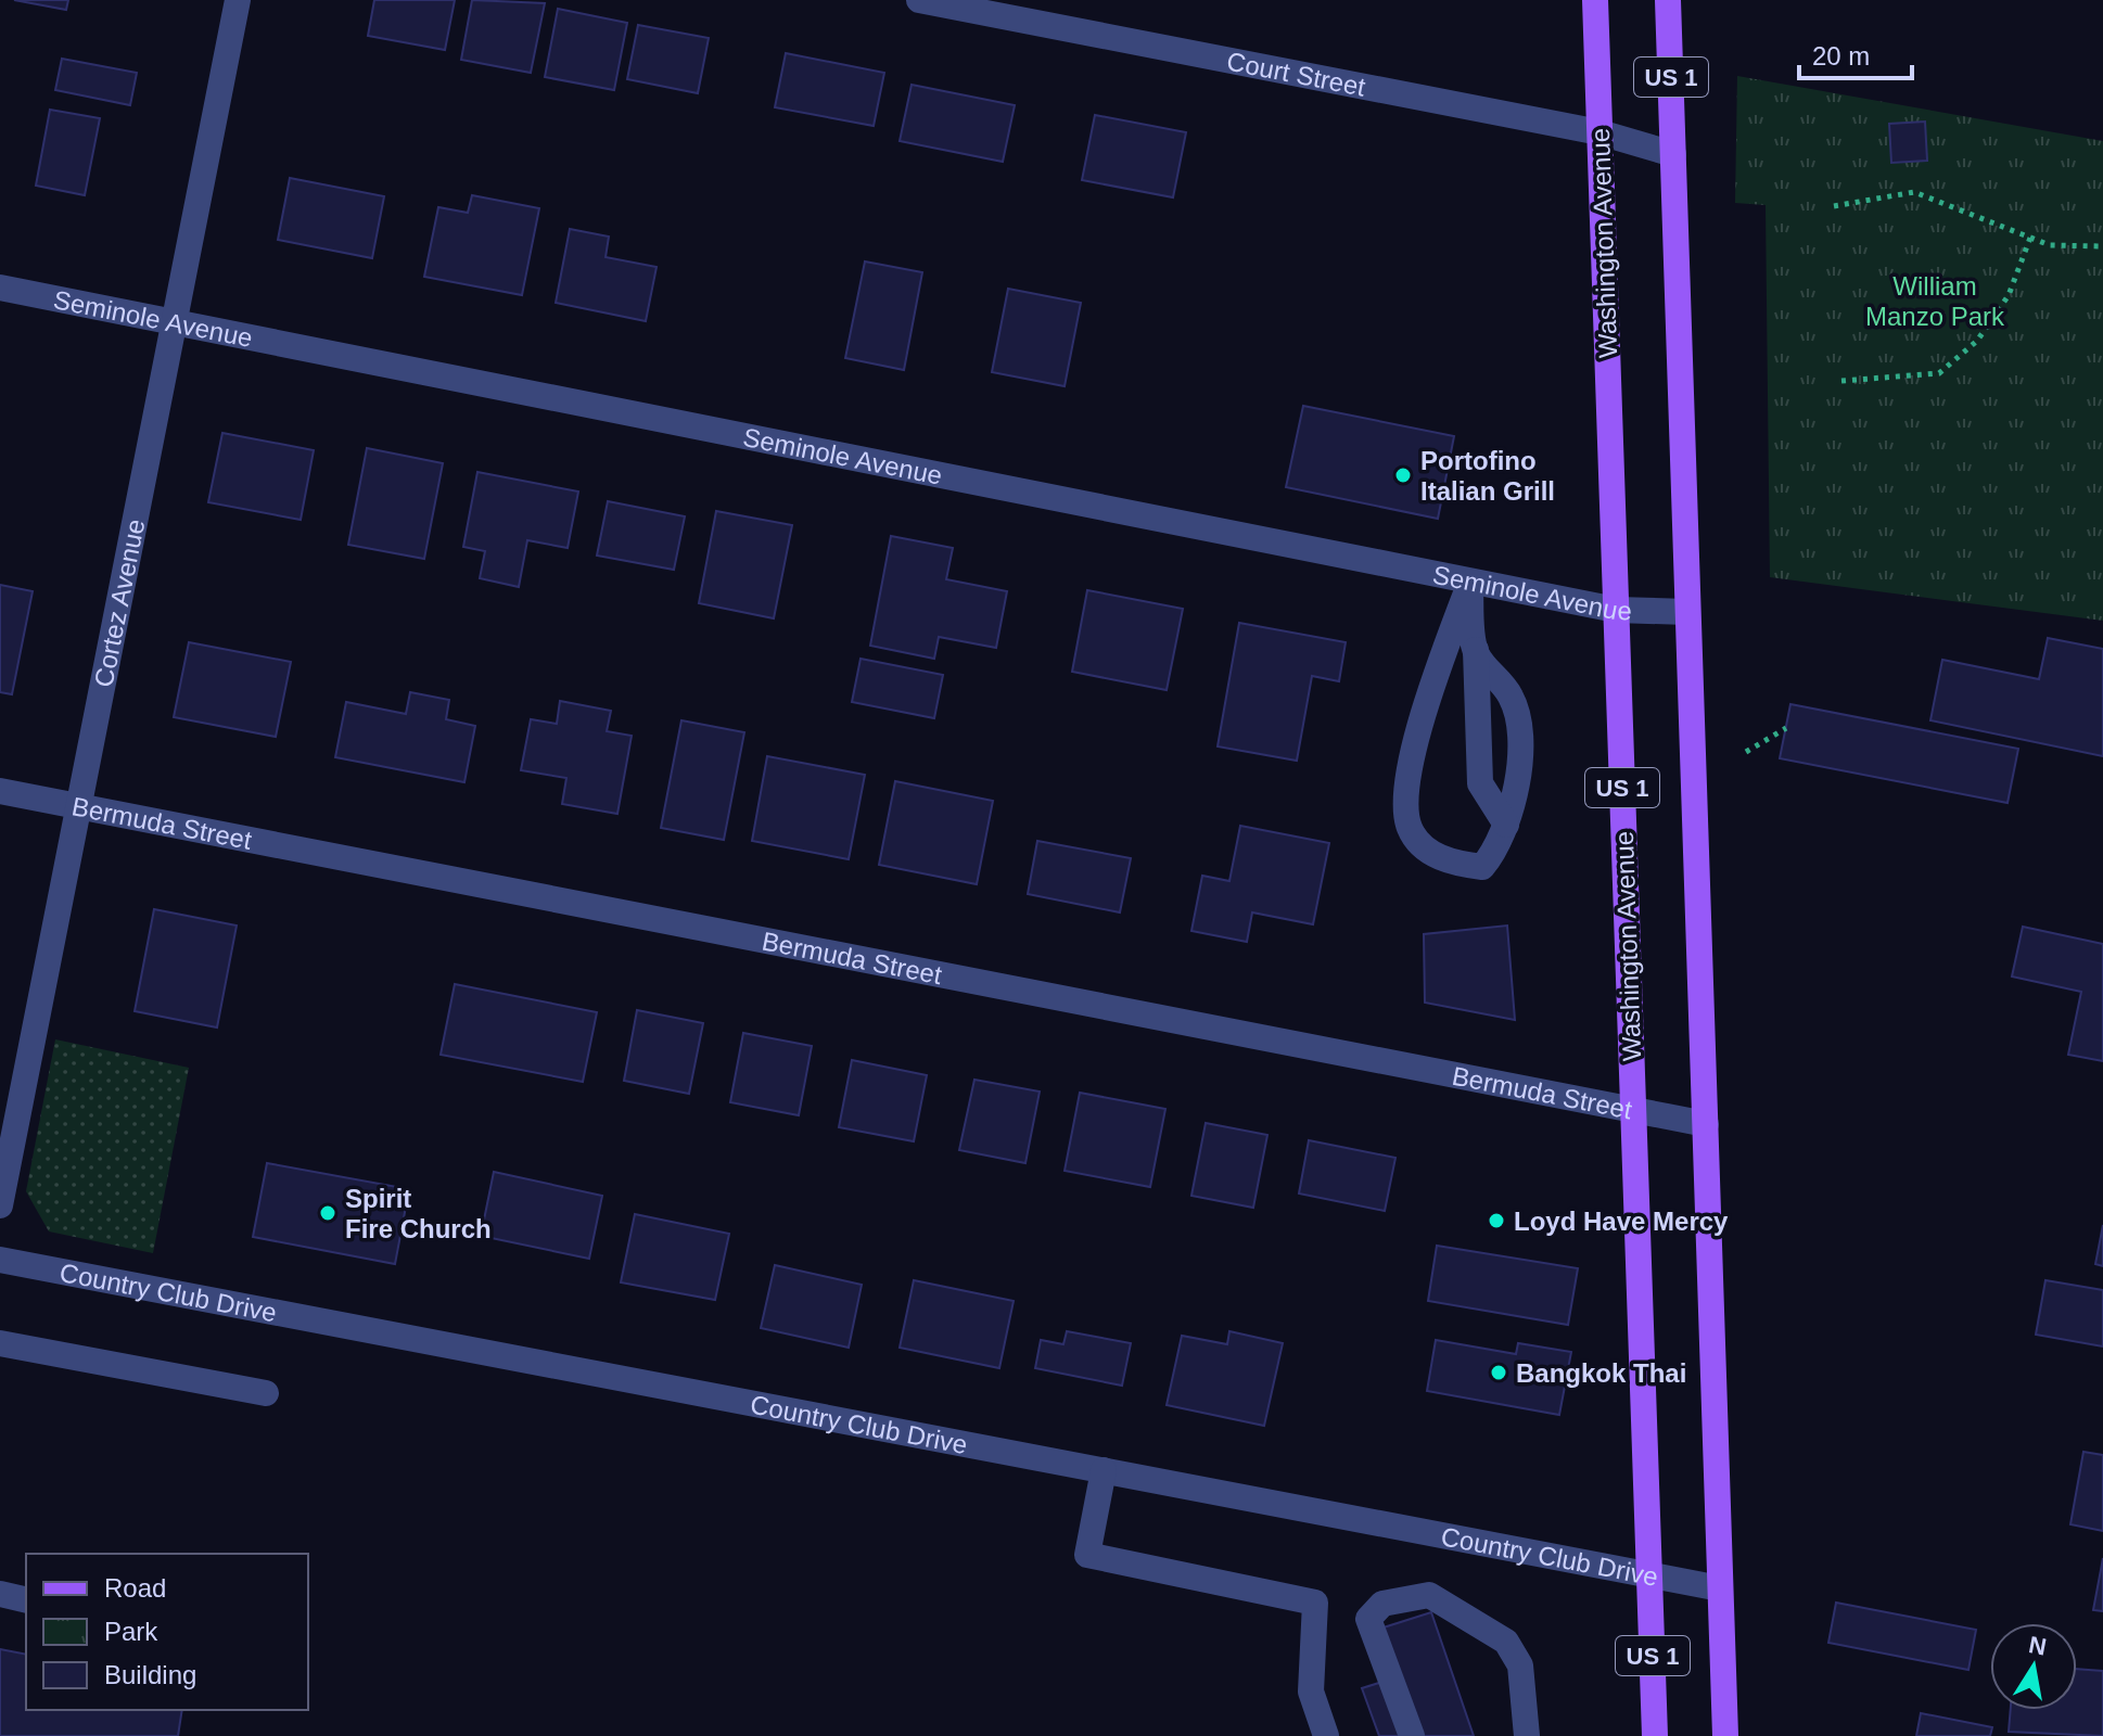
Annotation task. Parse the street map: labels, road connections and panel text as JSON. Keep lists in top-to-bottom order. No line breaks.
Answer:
{"streets":{"main road":["US 1","Washington Avenue"],"street":["Court Street","Seminole Avenue","Cortez Avenue","Bermuda Street","Country Club Drive"]},"crossings":[["Court Street","US 1"],["Court Street","Washington Avenue"],["US 1","Seminole Avenue"],["US 1","Bermuda Street"],["US 1","Country Club Drive"],["Washington Avenue","Seminole Avenue"],["Washington Avenue","Bermuda Street"],["Washington Avenue","Country Club Drive"],["Seminole Avenue","Cortez Avenue"],["Cortez Avenue","Bermuda Street"]],"parks":["William Manzo Park"],"places":["Portofino Italian Grill","Spirit Fire Church","Loyd Have Mercy","Bangkok Thai"],"legend":["Road","Park","Building"],"scale_bar":"20 m","north":"top"}
